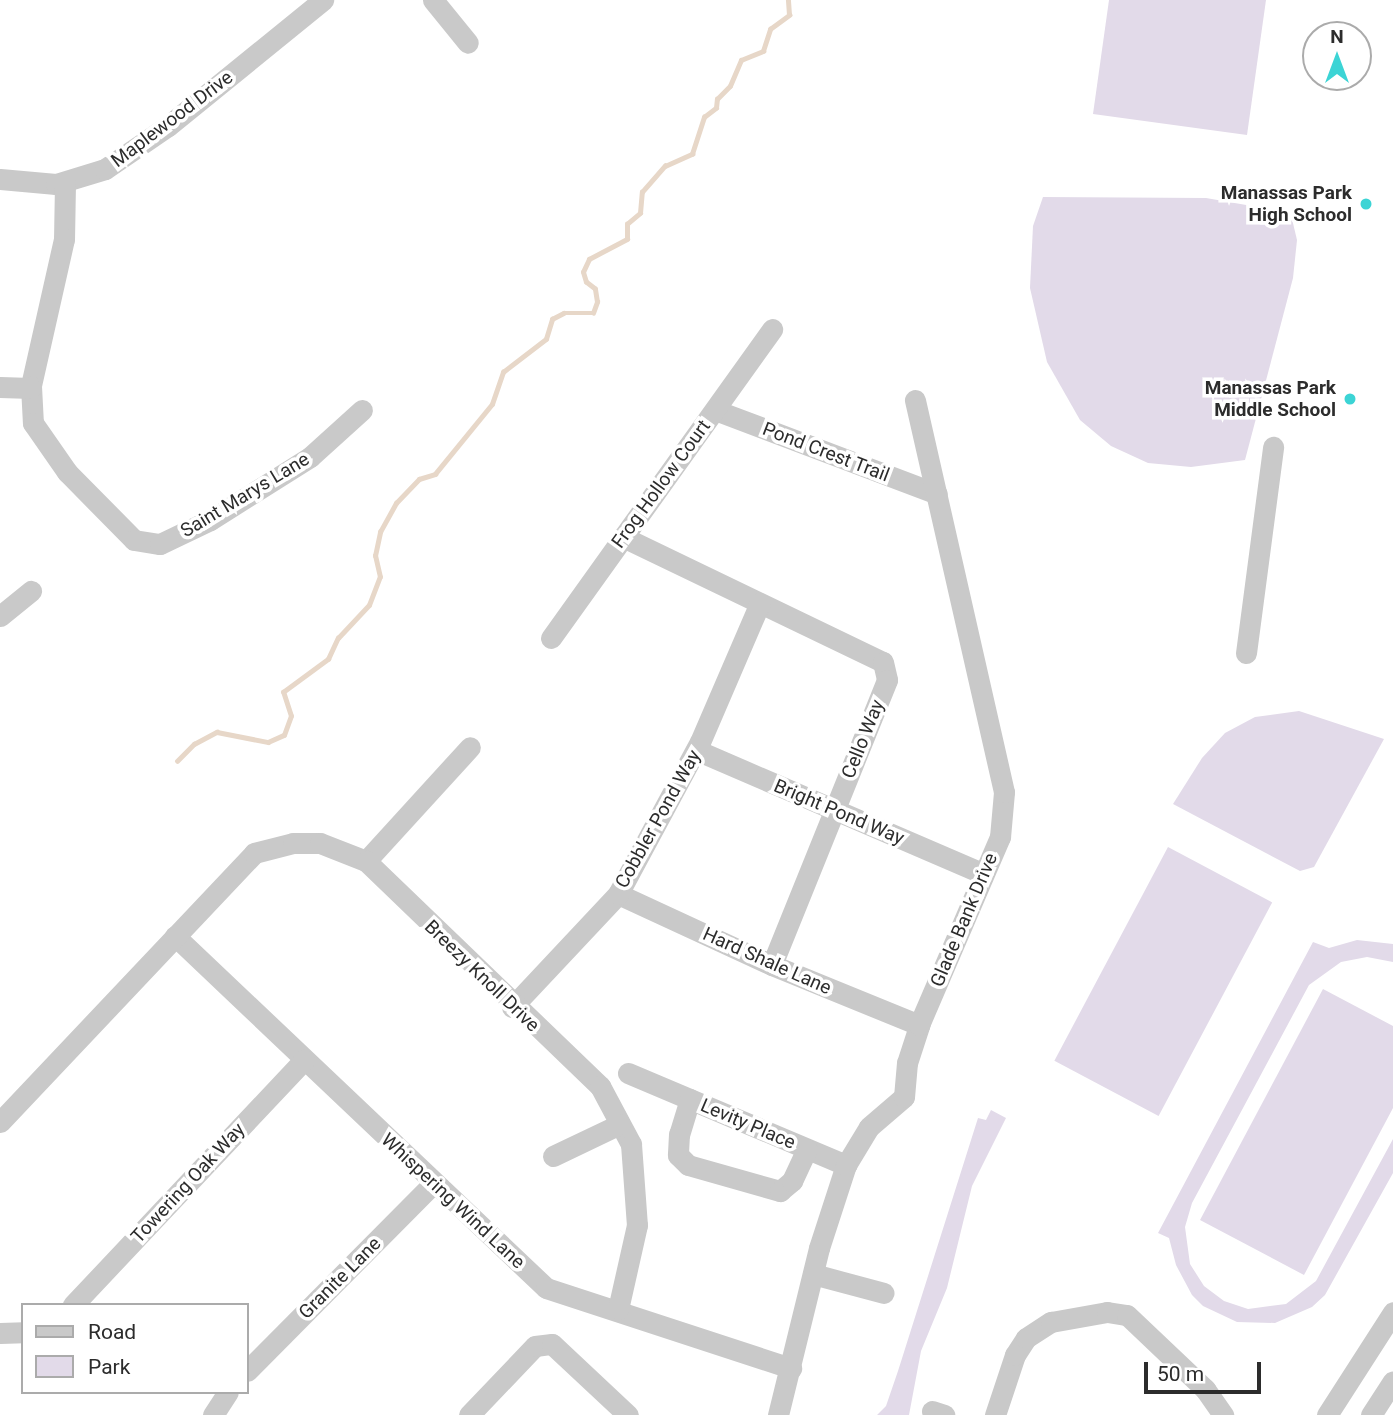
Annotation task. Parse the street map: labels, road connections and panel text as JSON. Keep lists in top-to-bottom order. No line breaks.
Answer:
{"streets":{"street":["Maplewood Drive","Pond Crest Trail","Frog Hollow Court","Saint Marys Lane","Cello Way","Bright Pond Way","Cobbler Pond Way","Glade Bank Drive","Hard Shale Lane","Breezy Knoll Drive","Levity Place","Towering Oak Way","Whispering Wind Lane","Granite Lane"]},"crossings":[["Maplewood Drive","Saint Marys Lane"],["Pond Crest Trail","Frog Hollow Court"],["Pond Crest Trail","Glade Bank Drive"],["Frog Hollow Court","Cello Way"],["Cello Way","Bright Pond Way"],["Cello Way","Cobbler Pond Way"],["Cello Way","Hard Shale Lane"],["Bright Pond Way","Cobbler Pond Way"],["Bright Pond Way","Glade Bank Drive"],["Cobbler Pond Way","Hard Shale Lane"],["Cobbler Pond Way","Breezy Knoll Drive"],["Glade Bank Drive","Hard Shale Lane"],["Glade Bank Drive","Levity Place"],["Glade Bank Drive","Whispering Wind Lane"],["Breezy Knoll Drive","Whispering Wind Lane"],["Towering Oak Way","Whispering Wind Lane"],["Whispering Wind Lane","Granite Lane"]],"places":["Manassas Park High School","Manassas Park Middle School"],"legend":["Road","Park"],"scale_bar":"50 m","north":"top"}
